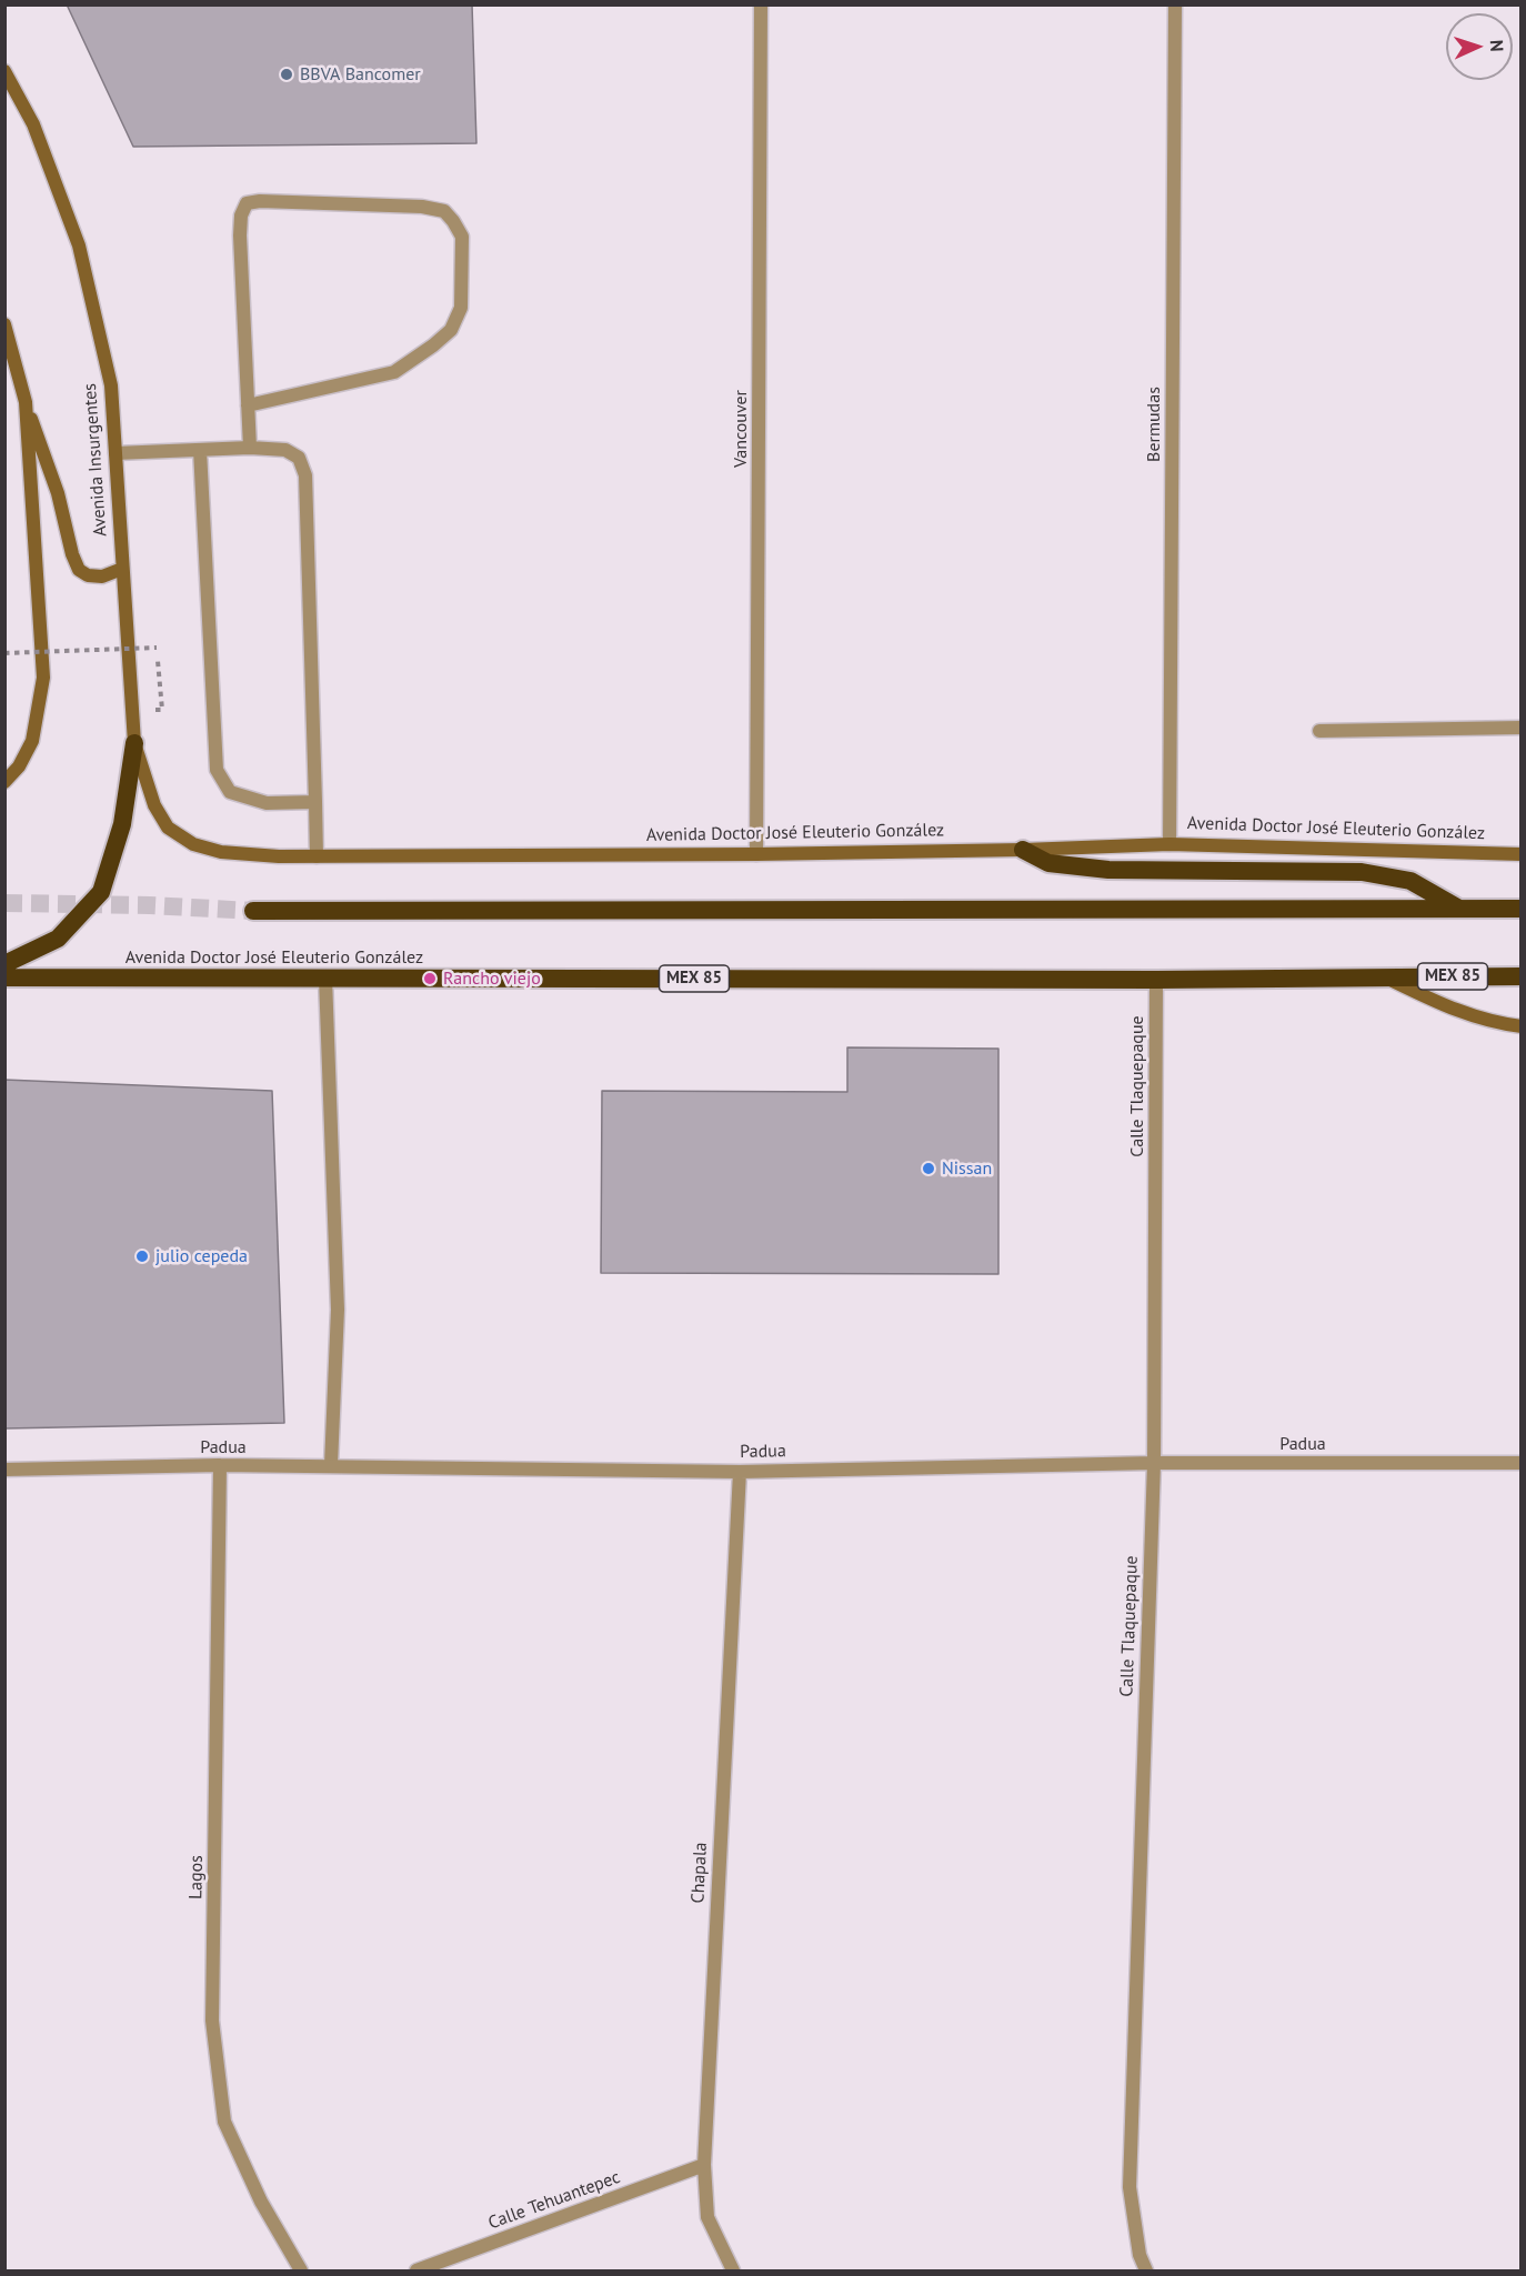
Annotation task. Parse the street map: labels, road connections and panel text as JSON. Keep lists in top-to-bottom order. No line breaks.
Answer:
{"streets":{"highway":["Avenida Doctor José Eleuterio González","MEX 85"],"main road":["Avenida Insurgentes"],"street":["Bermudas","Vancouver","Calle Tlaquepaque","Padua","Chapala","Lagos","Calle Tehuantepec"]},"crossings":[["Bermudas","Avenida Doctor José Eleuterio González"],["Vancouver","Avenida Doctor José Eleuterio González"],["Avenida Insurgentes","Avenida Doctor José Eleuterio González"],["Avenida Doctor José Eleuterio González","Calle Tlaquepaque"],["Calle Tlaquepaque","Padua"],["Padua","Chapala"],["Padua","Lagos"],["Chapala","Calle Tehuantepec"]],"places":["BBVA Bancomer","Rancho viejo","Nissan","julio cepeda"],"north":"right"}
